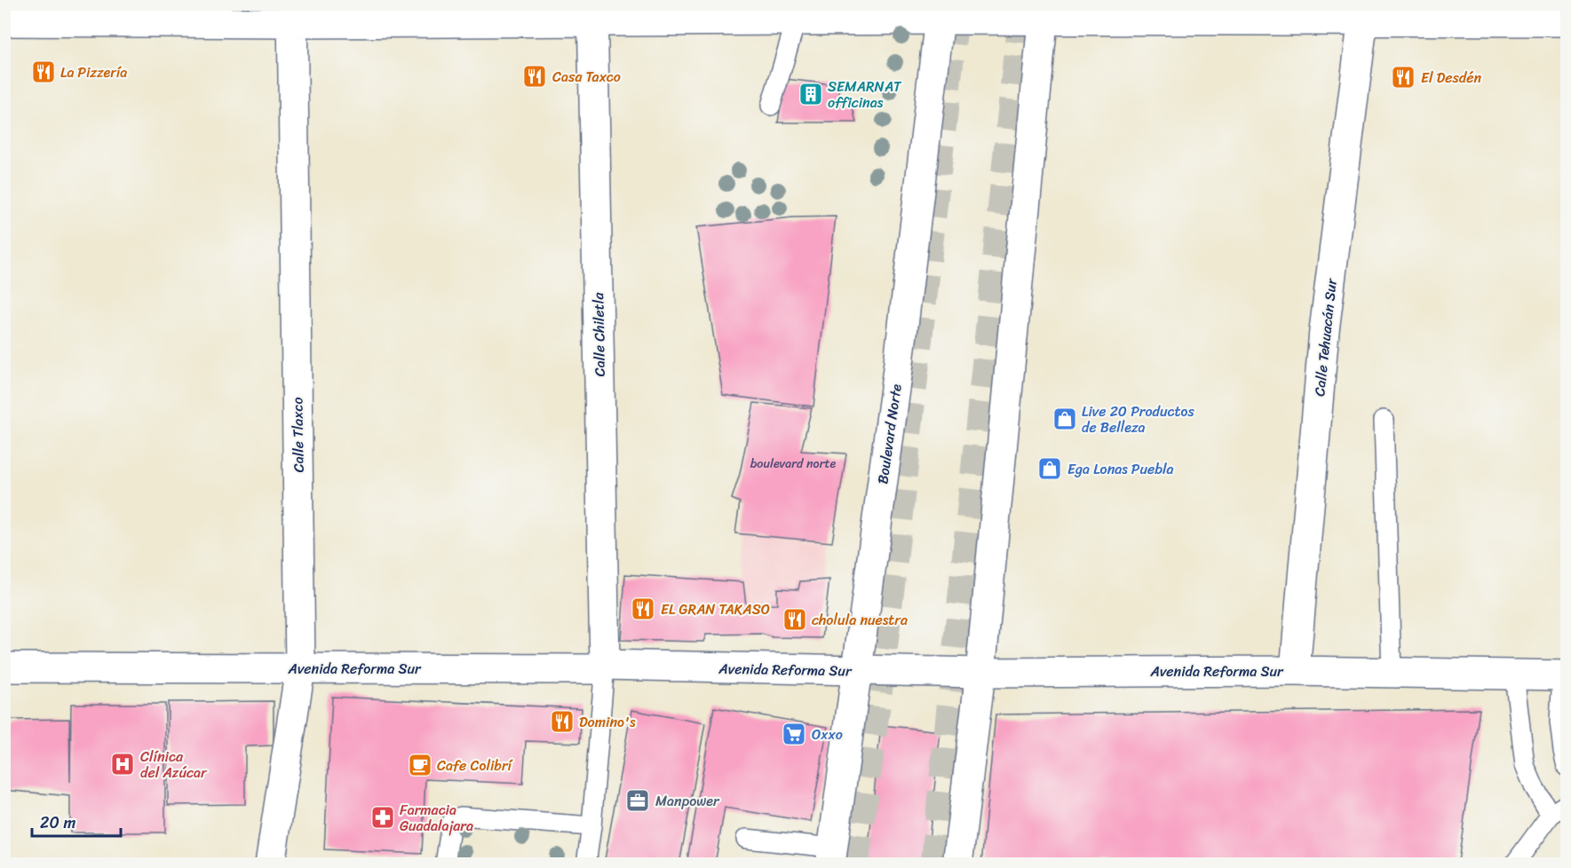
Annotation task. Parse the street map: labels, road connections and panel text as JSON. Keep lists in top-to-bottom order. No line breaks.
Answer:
{"streets":{"street":["Calle Chiletla","Calle Tehuacán Sur","Boulevard Norte","Calle Tlaxco","Avenida Reforma Sur"]},"crossings":[["Calle Chiletla","Avenida Reforma Sur"],["Calle Tehuacán Sur","Avenida Reforma Sur"],["Boulevard Norte","Avenida Reforma Sur"],["Calle Tlaxco","Avenida Reforma Sur"]],"places":{"restaurant":["La Pizzería","Casa Taxco","El Desdén","EL GRAN TAKASO","cholula nuestra","Domino's"],"building":["SEMARNAT officinas"],"shop":["Live 20 Productos de Belleza","Ega Lonas Puebla"],"supermarket":["Oxxo"],"hospital":["Clínica del Azúcar"],"cafe":["Cafe Colibrí"],"office":["Manpower"],"pharmacy":["Farmacia Guadalajara"]},"house_numbers":["boulevard norte"],"scale_bar":"20 m"}
